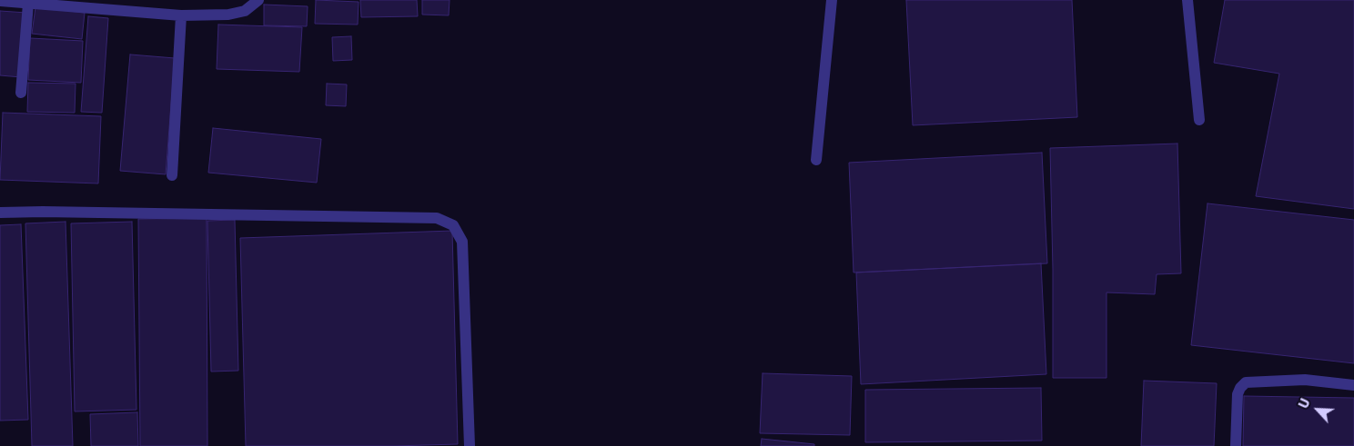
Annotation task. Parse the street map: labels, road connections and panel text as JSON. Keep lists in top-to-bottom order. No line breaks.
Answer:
{"north":"top left"}
